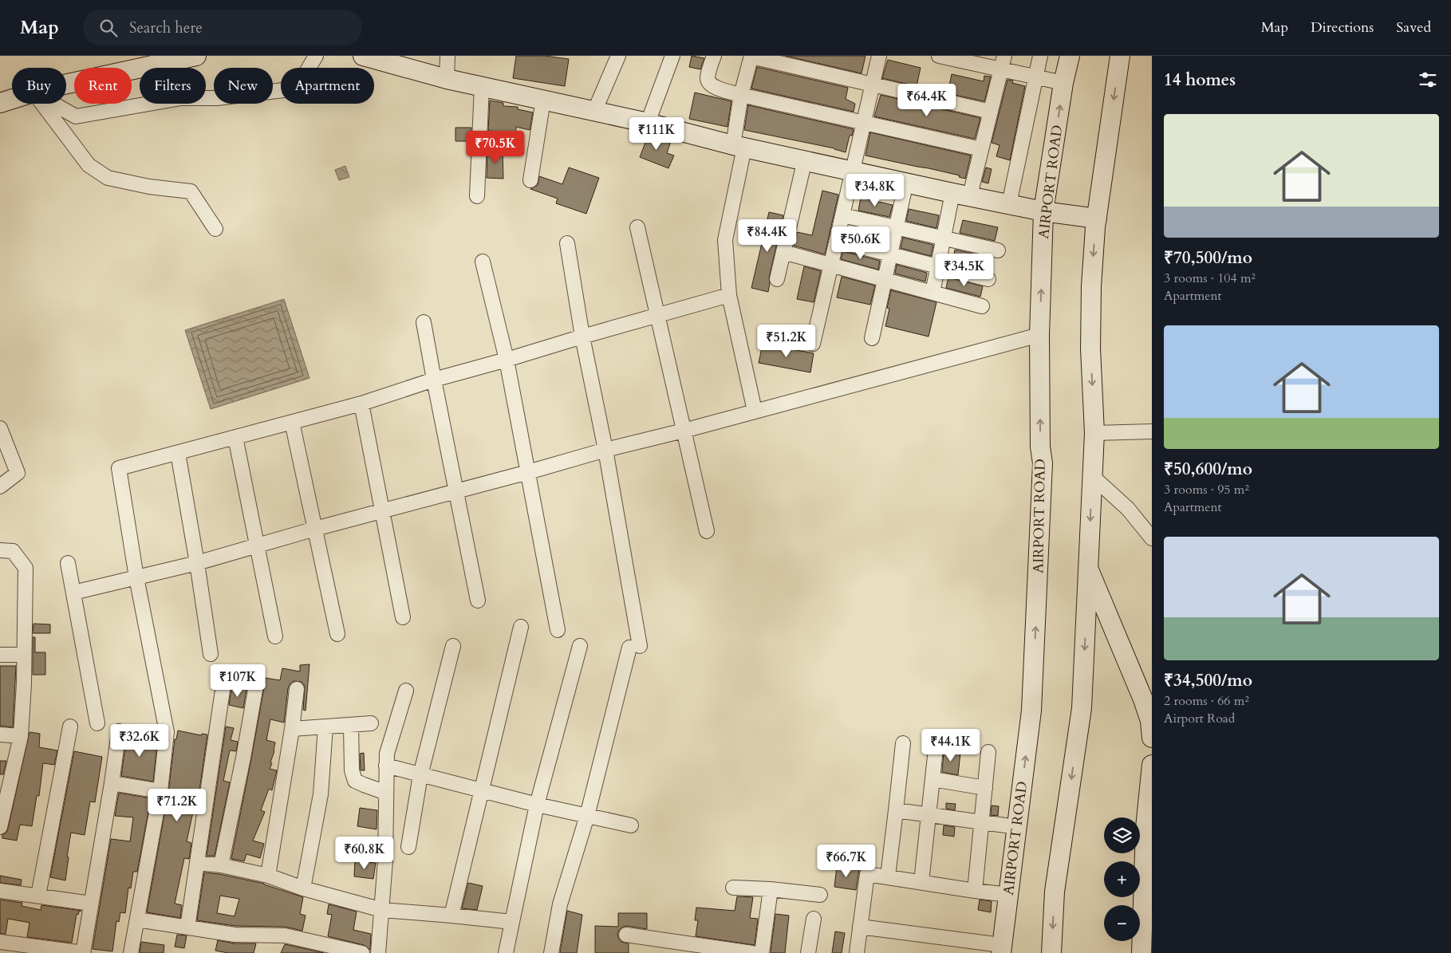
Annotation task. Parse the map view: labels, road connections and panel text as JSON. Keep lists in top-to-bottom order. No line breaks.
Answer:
{"streets":{"main road":["AIRPORT ROAD"]},"page":{"header":"Map","search":"Search here","nav":["Map","Directions","Saved"],"heading":"14 homes","chip":["Buy","Rent","Filters","New","Apartment"],"price":["₹64.4K","₹111K","₹70.5K","₹34.8K","₹84.4K","₹50.6K","₹34.5K","₹51.2K","₹107K","₹32.6K","₹44.1K","₹71.2K","₹60.8K","₹66.7K"],"list":[{"name":"₹70,500/mo","note":"3 rooms · 104 m² · Apartment"},{"name":"₹50,600/mo","note":"3 rooms · 95 m² · Apartment"},{"name":"₹34,500/mo","note":"2 rooms · 66 m² · Airport Road"}],"map_buttons":["+","−"]}}
